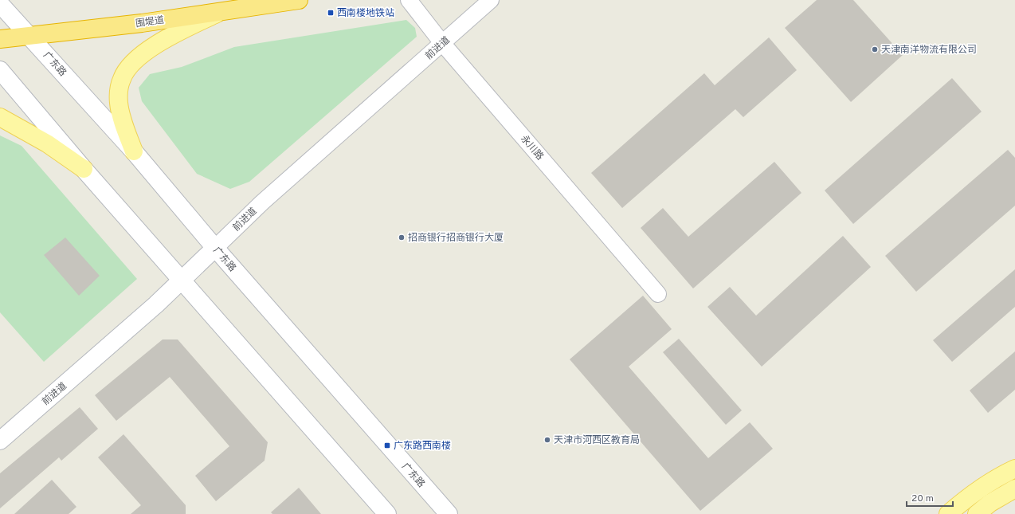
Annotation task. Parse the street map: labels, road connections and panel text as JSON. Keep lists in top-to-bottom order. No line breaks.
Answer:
{"streets":{"highway":["围堤道"],"main road":["前进道","广东路"],"street":["永川路"]},"crossings":[["围堤道","广东路"],["前进道","广东路"],["前进道","永川路"]],"places":{"transit":["西南楼地铁站","广东路西南楼"],"other":["天津南洋物流有限公司","招商银行招商银行大厦","天津市河西区教育局"]},"scale_bar":"20 m"}
